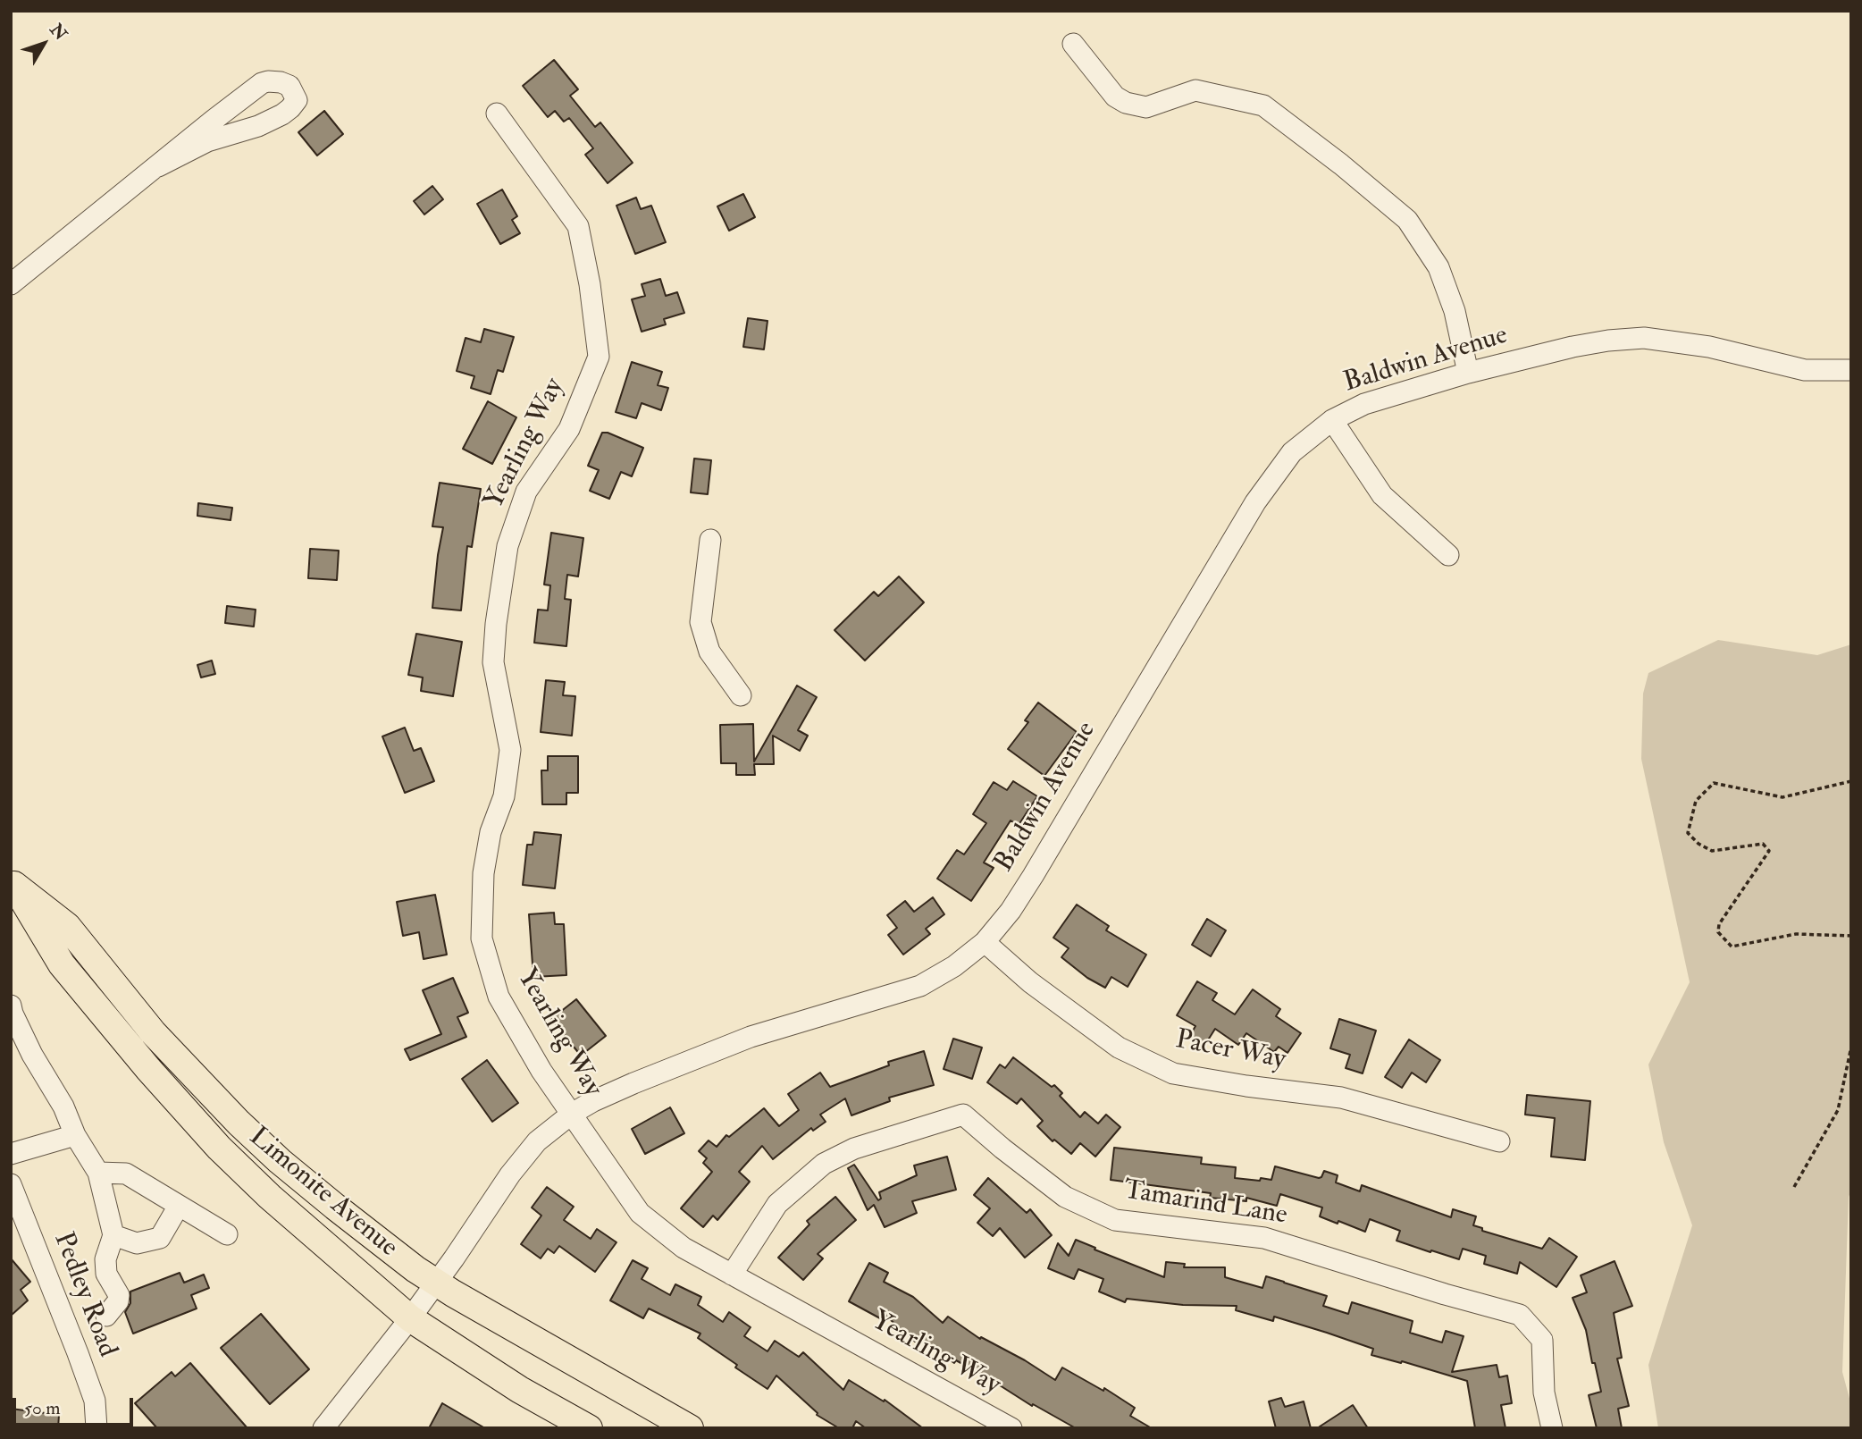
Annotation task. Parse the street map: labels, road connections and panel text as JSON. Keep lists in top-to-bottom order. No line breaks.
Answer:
{"streets":{"main road":["Limonite Avenue"],"street":["Baldwin Avenue","Yearling Way","Pacer Way","Tamarind Lane","Pedley Road"]},"crossings":[["Baldwin Avenue","Yearling Way"],["Baldwin Avenue","Pacer Way"],["Baldwin Avenue","Limonite Avenue"],["Yearling Way","Tamarind Lane"]],"scale_bar":"50 m","north":"top right"}
